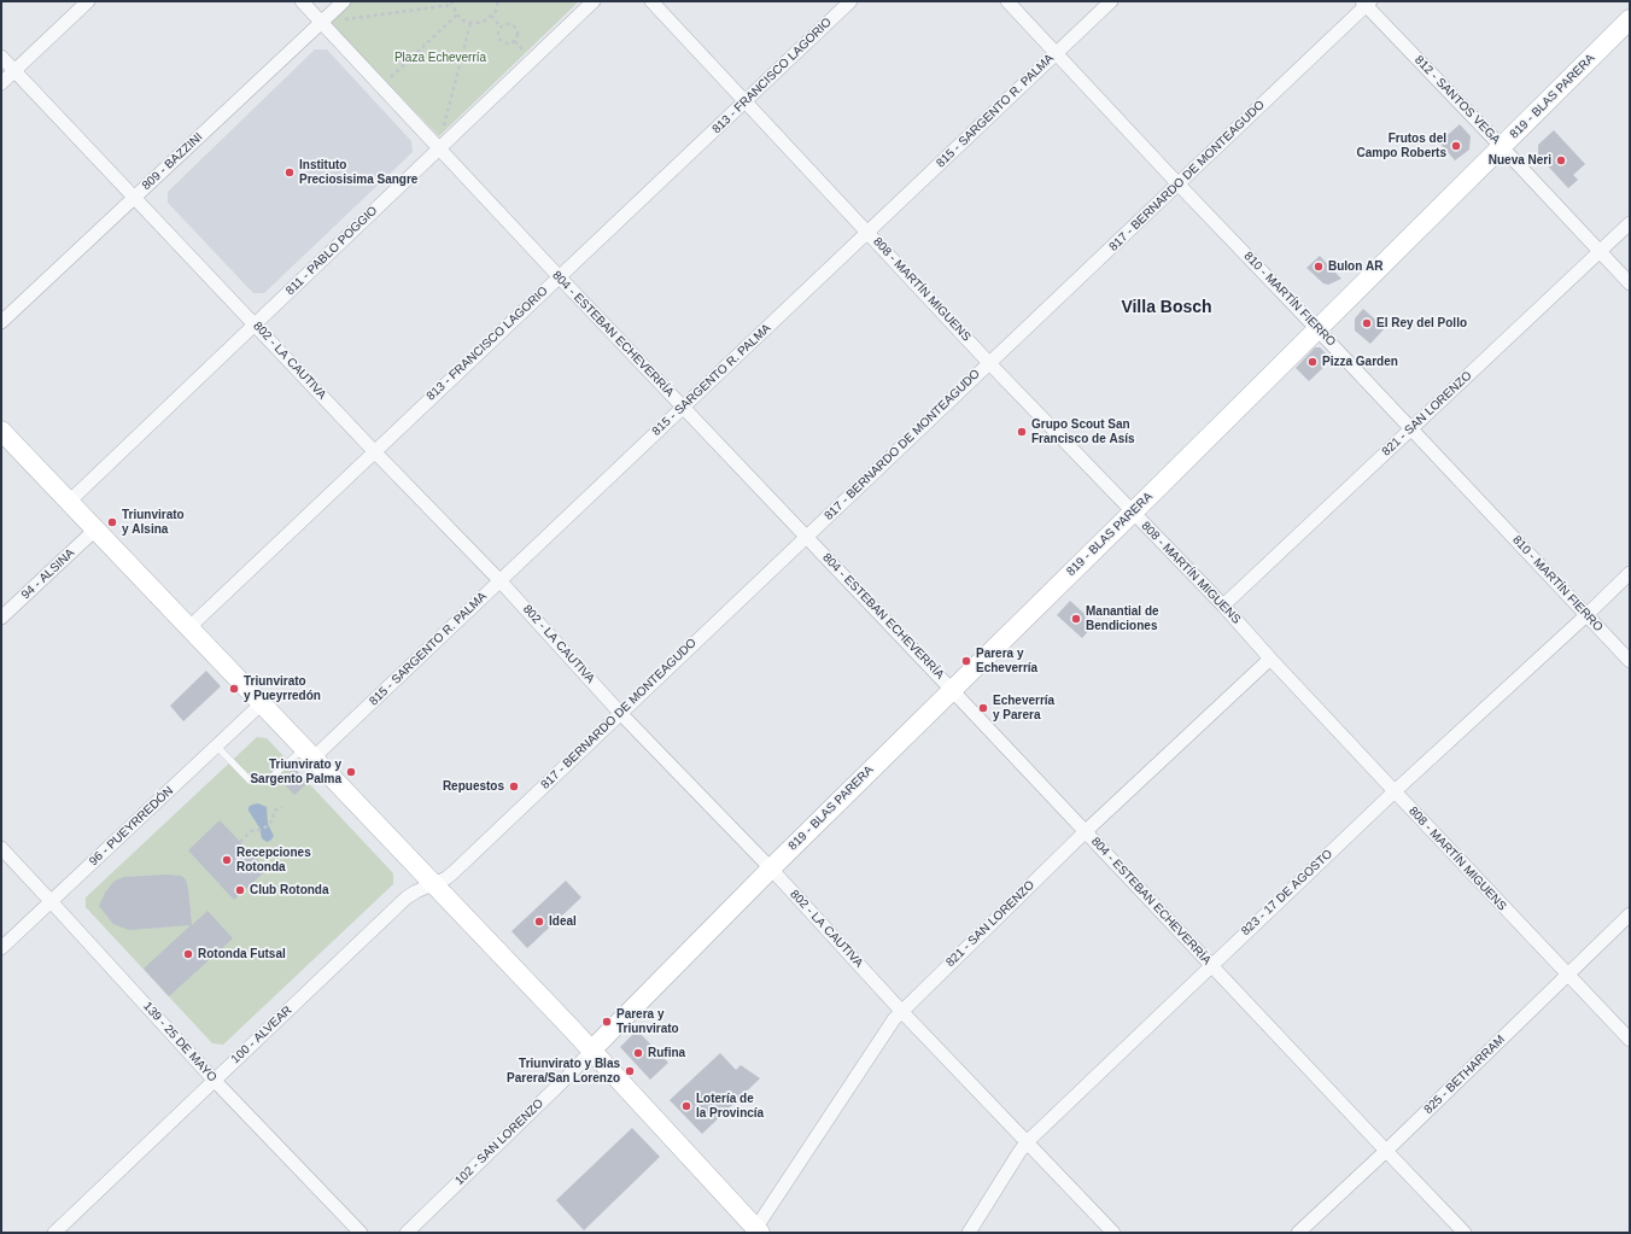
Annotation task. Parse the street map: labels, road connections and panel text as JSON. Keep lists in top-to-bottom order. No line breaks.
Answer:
{"streets":{"street":["813 - FRANCISCO LAGORIO","819 - BLAS PARERA","812 - SANTOS VEGA","815 - SARGENTO R. PALMA","809 - BAZZINI","817 - BERNARDO DE MONTEAGUDO","811 - PABLO POGGIO","808 - MARTÍN MIGUENS","810 - MARTÍN FIERRO","804 - ESTEBAN ECHEVERRÍA","802 - LA CAUTIVA","821 - SAN LORENZO","94 - ALSINA","96 - PUEYRREDÓN","823 - 17 DE AGOSTO","100 - ALVEAR","139 - 25 DE MAYO","825 - BETHARRAM","102 - SAN LORENZO"]},"crossings":[["813 - FRANCISCO LAGORIO","808 - MARTÍN MIGUENS"],["813 - FRANCISCO LAGORIO","804 - ESTEBAN ECHEVERRÍA"],["813 - FRANCISCO LAGORIO","802 - LA CAUTIVA"],["819 - BLAS PARERA","812 - SANTOS VEGA"],["819 - BLAS PARERA","808 - MARTÍN MIGUENS"],["819 - BLAS PARERA","810 - MARTÍN FIERRO"],["819 - BLAS PARERA","804 - ESTEBAN ECHEVERRÍA"],["819 - BLAS PARERA","802 - LA CAUTIVA"],["819 - BLAS PARERA","102 - SAN LORENZO"],["812 - SANTOS VEGA","817 - BERNARDO DE MONTEAGUDO"],["812 - SANTOS VEGA","821 - SAN LORENZO"],["815 - SARGENTO R. PALMA","808 - MARTÍN MIGUENS"],["815 - SARGENTO R. PALMA","810 - MARTÍN FIERRO"],["815 - SARGENTO R. PALMA","804 - ESTEBAN ECHEVERRÍA"],["815 - SARGENTO R. PALMA","802 - LA CAUTIVA"],["809 - BAZZINI","804 - ESTEBAN ECHEVERRÍA"],["809 - BAZZINI","802 - LA CAUTIVA"],["817 - BERNARDO DE MONTEAGUDO","808 - MARTÍN MIGUENS"],["817 - BERNARDO DE MONTEAGUDO","810 - MARTÍN FIERRO"],["817 - BERNARDO DE MONTEAGUDO","804 - ESTEBAN ECHEVERRÍA"],["817 - BERNARDO DE MONTEAGUDO","802 - LA CAUTIVA"],["817 - BERNARDO DE MONTEAGUDO","100 - ALVEAR"],["811 - PABLO POGGIO","804 - ESTEBAN ECHEVERRÍA"],["811 - PABLO POGGIO","802 - LA CAUTIVA"],["808 - MARTÍN MIGUENS","821 - SAN LORENZO"],["808 - MARTÍN MIGUENS","823 - 17 DE AGOSTO"],["808 - MARTÍN MIGUENS","825 - BETHARRAM"],["810 - MARTÍN FIERRO","821 - SAN LORENZO"],["810 - MARTÍN FIERRO","823 - 17 DE AGOSTO"],["804 - ESTEBAN ECHEVERRÍA","821 - SAN LORENZO"],["804 - ESTEBAN ECHEVERRÍA","823 - 17 DE AGOSTO"],["804 - ESTEBAN ECHEVERRÍA","825 - BETHARRAM"],["802 - LA CAUTIVA","821 - SAN LORENZO"],["802 - LA CAUTIVA","823 - 17 DE AGOSTO"],["96 - PUEYRREDÓN","139 - 25 DE MAYO"],["100 - ALVEAR","139 - 25 DE MAYO"]],"districts":["Villa Bosch"],"parks":["Plaza Echeverría"],"places":["Frutos del Campo Roberts","Nueva Neri","Instituto Preciosisima Sangre","Bulon AR","El Rey del Pollo","Pizza Garden","Grupo Scout San Francisco de Asís","Triunvirato y Alsina","Manantial de Bendiciones","Parera y Echeverría","Triunvirato y Pueyrredón","Echeverría y Parera","Triunvirato y Sargento Palma","Repuestos","Recepciones Rotonda","Club Rotonda","Ideal","Rotonda Futsal","Parera y Triunvirato","Rufina","Triunvirato y Blas Parera/San Lorenzo","Lotería de la Provincía"]}
